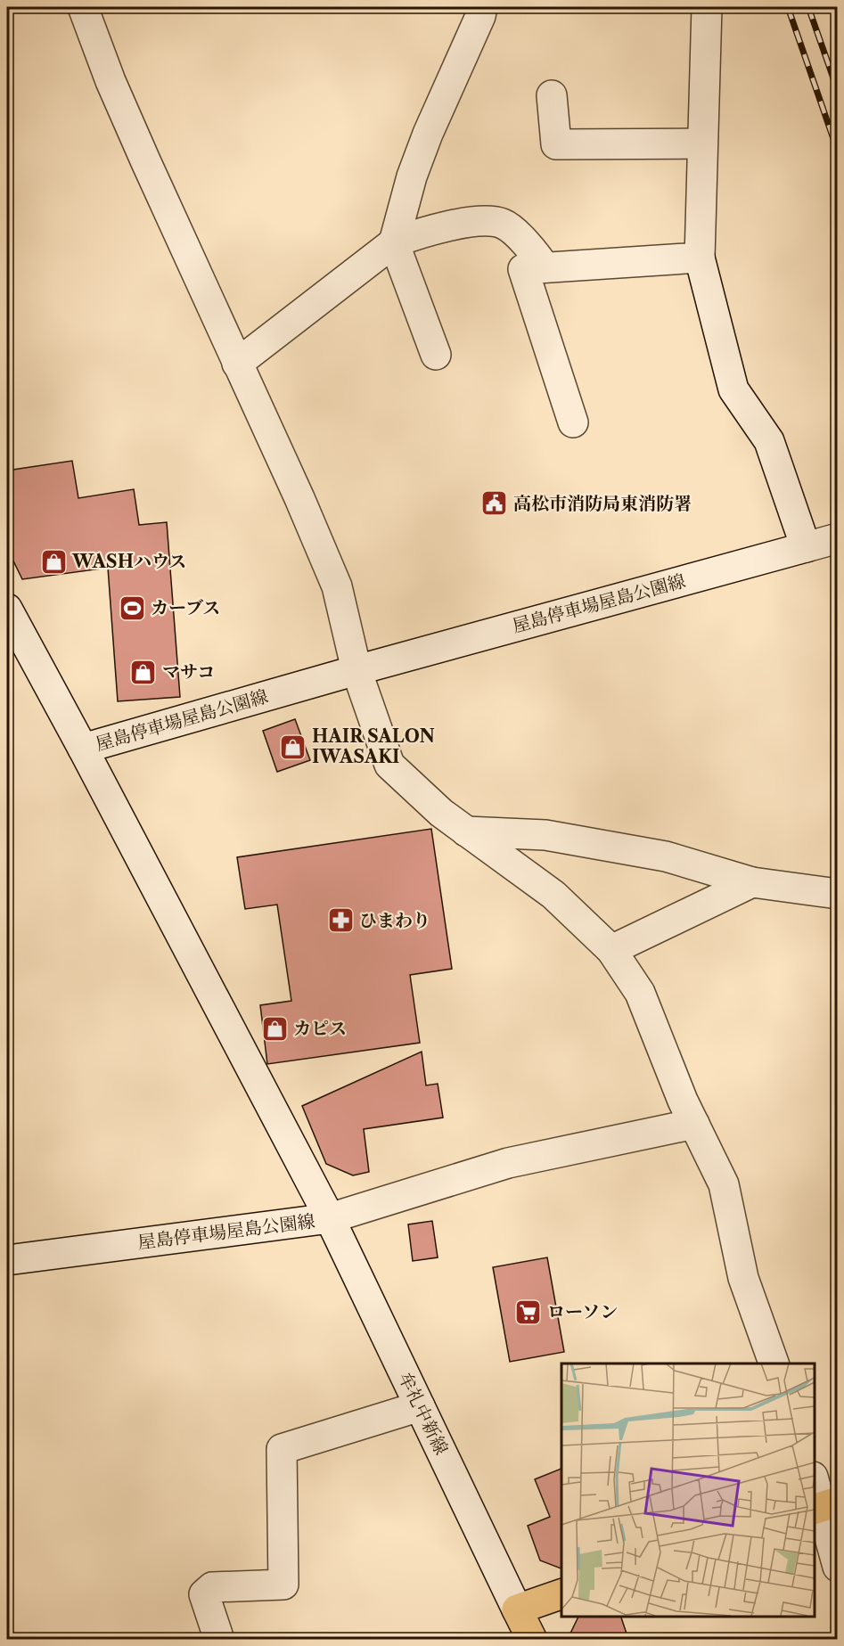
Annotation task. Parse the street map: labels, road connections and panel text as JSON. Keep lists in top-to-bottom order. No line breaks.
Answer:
{"streets":{"street":["屋島停車場屋島公園線","牟礼中新線"]},"crossings":[["屋島停車場屋島公園線","牟礼中新線"]],"places":{"public building":["高松市消防局東消防署"],"shop":["WASHハウス","マサコ","HAIR SALON IWASAKI","カピス"],"sports":["カーブス"],"pharmacy":["ひまわり"],"supermarket":["ローソン"]}}
